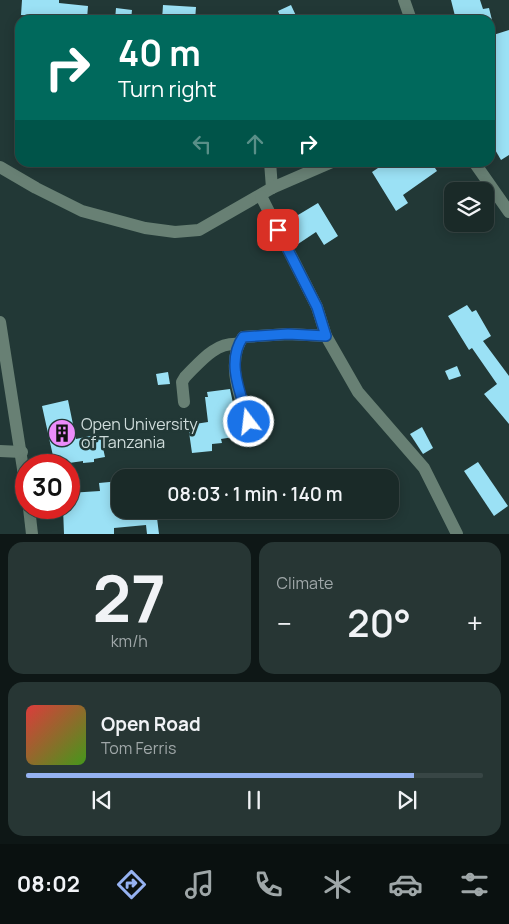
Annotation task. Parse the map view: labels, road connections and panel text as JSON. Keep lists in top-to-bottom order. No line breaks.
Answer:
{"places":{"building":["Open University of Tanzania"]},"page":{"turn":["40 m","Turn right"],"limit":"30","trip":"08:03 · 1 min · 140 m","tile":[["27","km/h"],"Climate"],"heat":["−","20°","+"],"song":["Open Road","Tom Ferris"],"tabs":"08:02"}}
